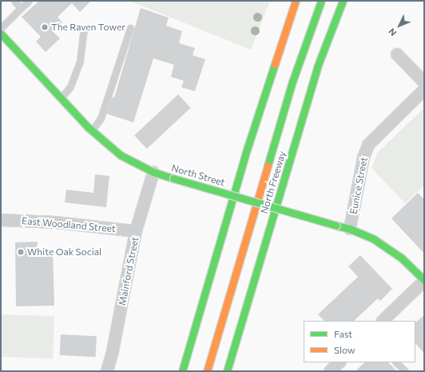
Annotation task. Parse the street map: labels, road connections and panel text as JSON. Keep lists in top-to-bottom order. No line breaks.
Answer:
{"streets":{"main road":["North Street","North Freeway"],"street":["Eunice Street","East Woodland Street","Mainford Street"]},"crossings":[["North Street","Eunice Street"],["North Street","Mainford Street"],["East Woodland Street","Mainford Street"]],"places":["The Raven Tower","White Oak Social"],"legend":["Fast","Slow"],"north":"bottom left"}
